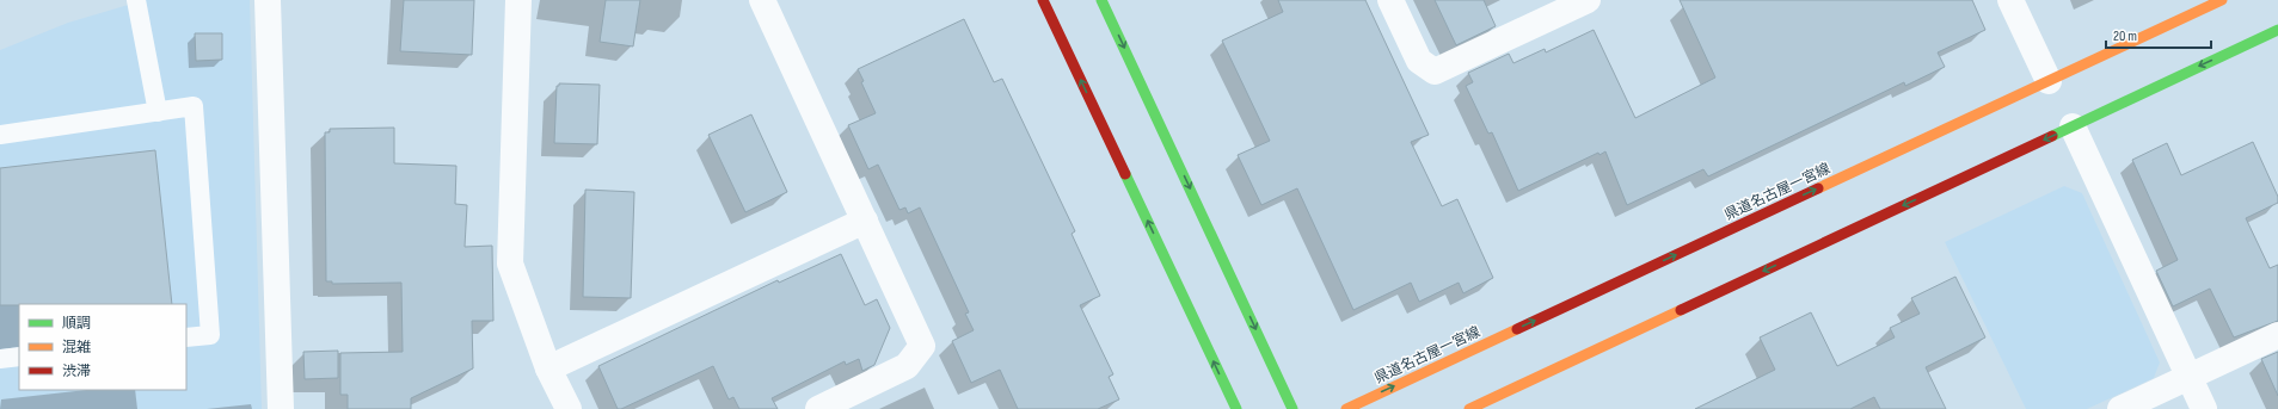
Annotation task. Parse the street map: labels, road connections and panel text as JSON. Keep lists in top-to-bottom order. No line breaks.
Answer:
{"streets":{"main road":["県道名古屋一宮線"]},"legend":["順調","混雑","渋滞"],"scale_bar":"20 m"}
